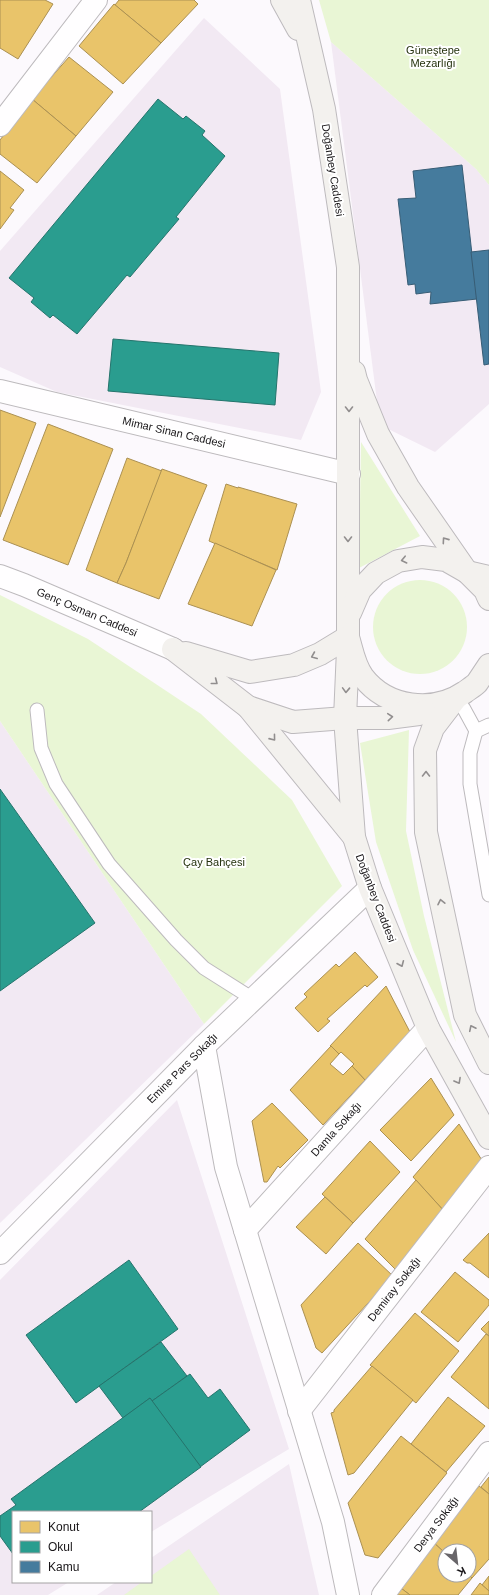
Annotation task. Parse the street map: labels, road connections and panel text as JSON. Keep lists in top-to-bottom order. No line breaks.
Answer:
{"streets":{"street":["Doğanbey Caddesi","Mimar Sinan Caddesi","Genç Osman Caddesi","Emine Pars Sokağı","Damla Sokağı","Demiray Sokağı","Derya Sokağı"]},"crossings":[["Doğanbey Caddesi","Emine Pars Sokağı"],["Doğanbey Caddesi","Damla Sokağı"]],"parks":["Güneştepe Mezarlığı","Çay Bahçesi"],"legend":["Konut","Okul","Kamu"],"north":"bottom right"}
